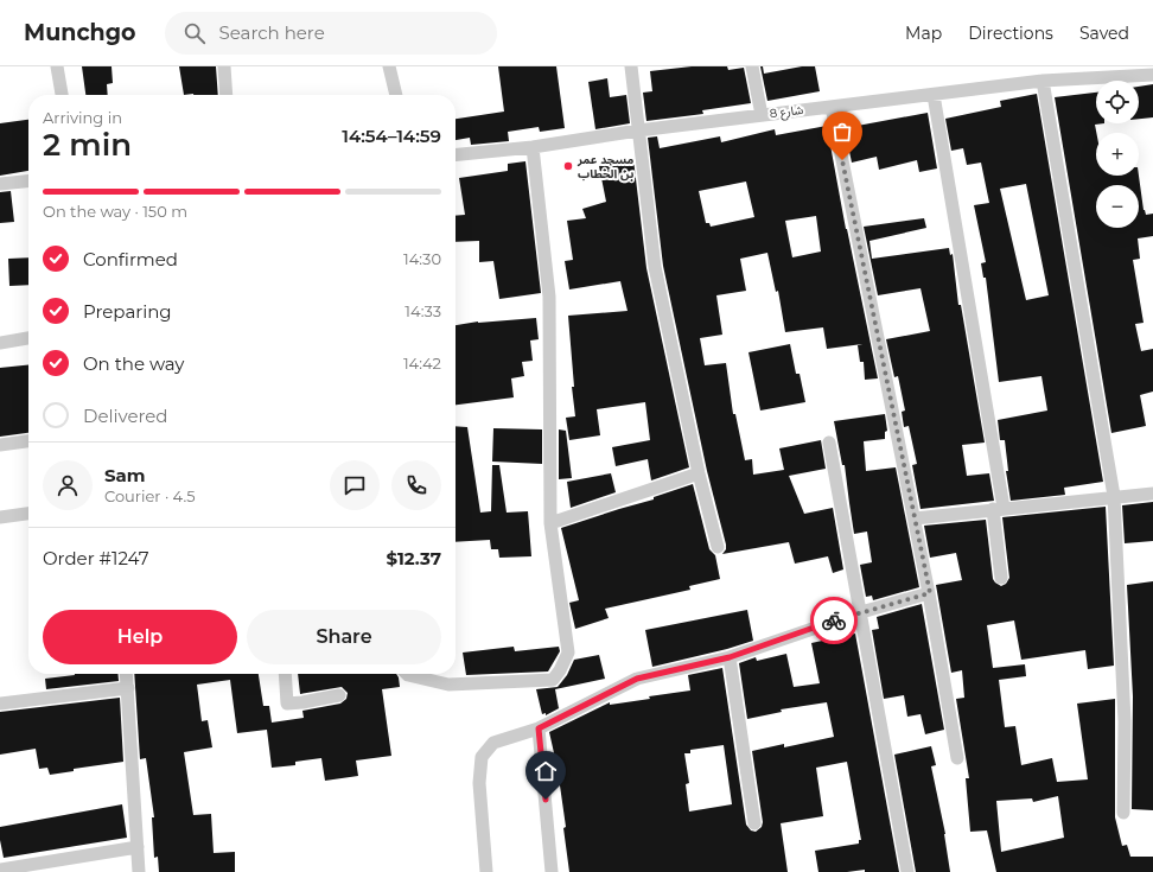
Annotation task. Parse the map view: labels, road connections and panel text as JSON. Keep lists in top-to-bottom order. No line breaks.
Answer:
{"streets":{"street":["شارع 8"]},"places":["مسجد عمر بن الخطاب"],"page":{"header":"Munchgo","search":"Search here","nav":["Map","Directions","Saved"],"map_buttons":["+","−"],"heading":["2 min","Arriving in","14:54–14:59"],"panel":["Sam","Courier · 4.5","Order #1247","$12.37"],"bar":"On the way · 150 m","list":[["Confirmed","14:30"],["Preparing","14:33"],["On the way","14:42"],"Delivered"],"buttons":["Help","Share"]}}
